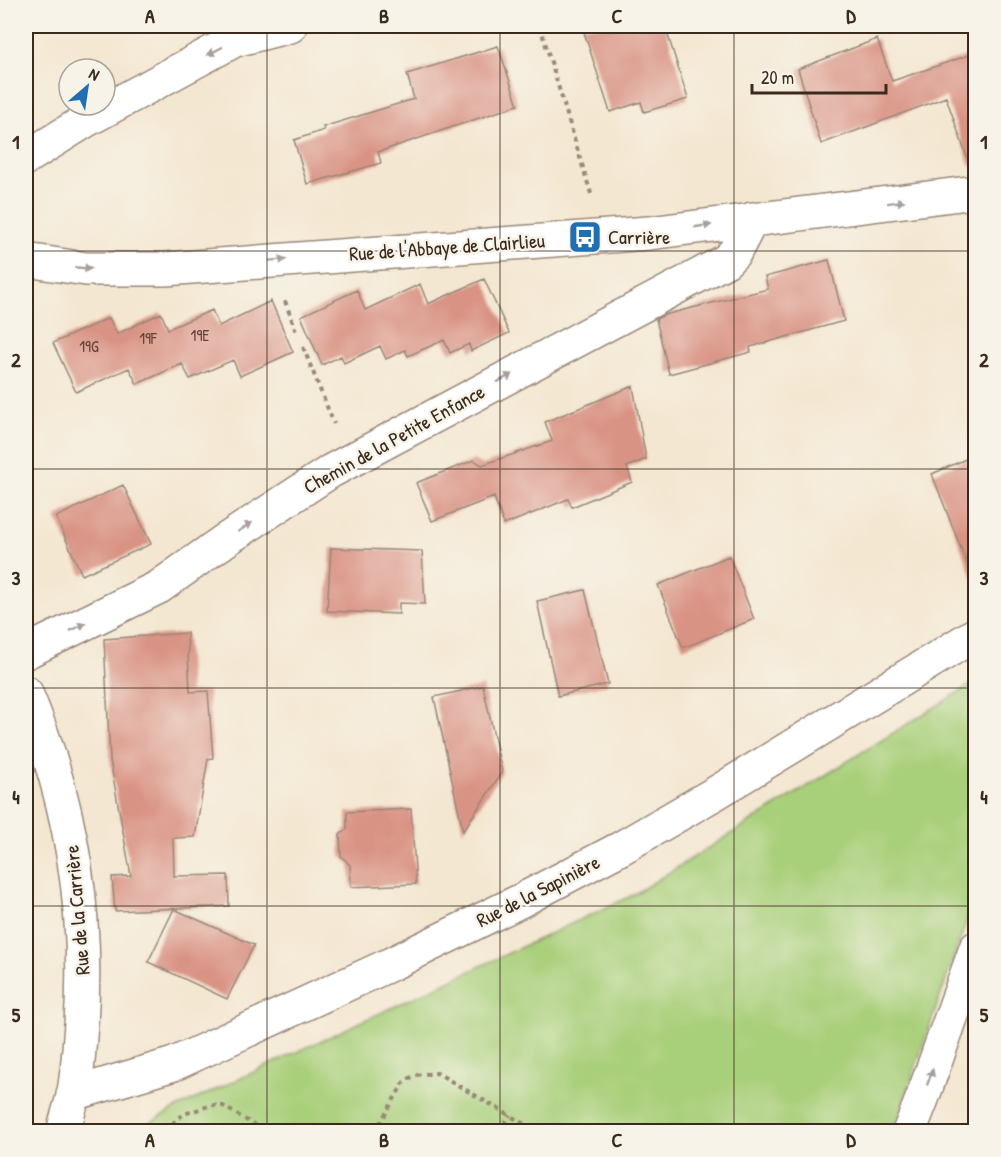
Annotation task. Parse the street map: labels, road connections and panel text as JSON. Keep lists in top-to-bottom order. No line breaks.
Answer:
{"streets":{"street":["Rue de l'Abbaye de Clairlieu","Chemin de la Petite Enfance","Rue de la Sapinière","Rue de la Carrière"]},"crossings":[["Rue de l'Abbaye de Clairlieu","Chemin de la Petite Enfance"],["Rue de la Sapinière","Rue de la Carrière"]],"one_way":["Rue de l'Abbaye de Clairlieu","Chemin de la Petite Enfance"],"places":{"bus stop":["Carrière"]},"house_numbers":["19E","19F","19G"],"scale_bar":"20 m","north":"top right","grid":{"columns":["A","B","C","D"],"rows":["1","2","3","4","5"]}}
